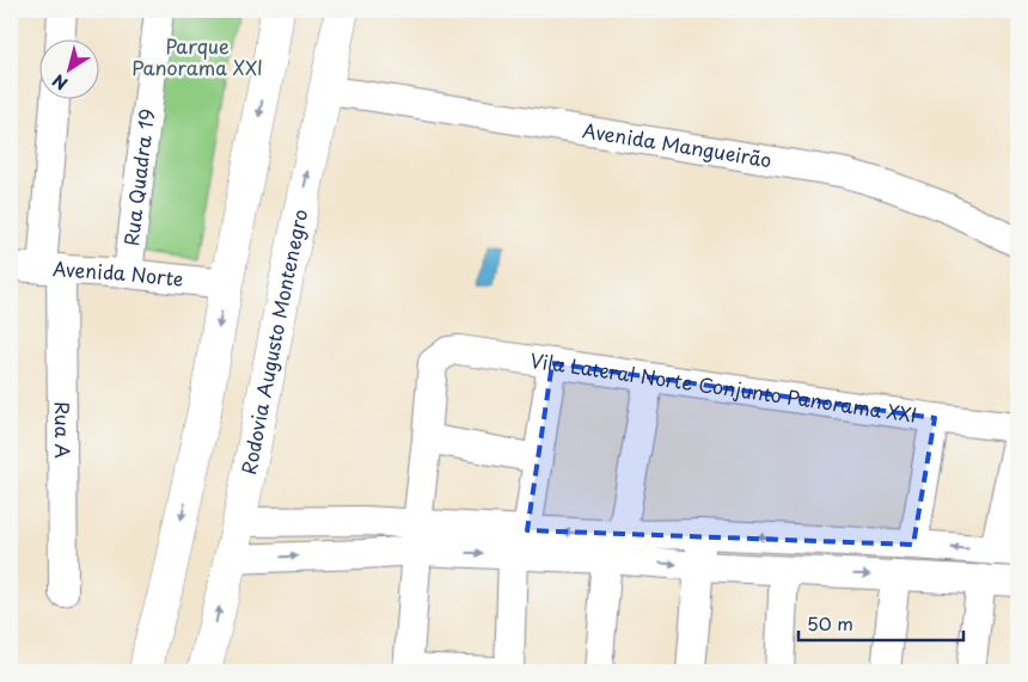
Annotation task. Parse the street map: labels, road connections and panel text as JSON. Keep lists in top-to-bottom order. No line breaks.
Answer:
{"streets":{"main road":["Rodovia Augusto Montenegro"],"street":["Avenida Mangueirão","Rua Quadra 19","Avenida Norte","Vila Lateral Norte Conjunto Panorama XXI","Rua A"]},"crossings":[["Avenida Mangueirão","Rodovia Augusto Montenegro"],["Rua Quadra 19","Avenida Norte"],["Avenida Norte","Rua A"]],"parks":["Parque Panorama XXI"],"scale_bar":"50 m","north":"bottom left"}
